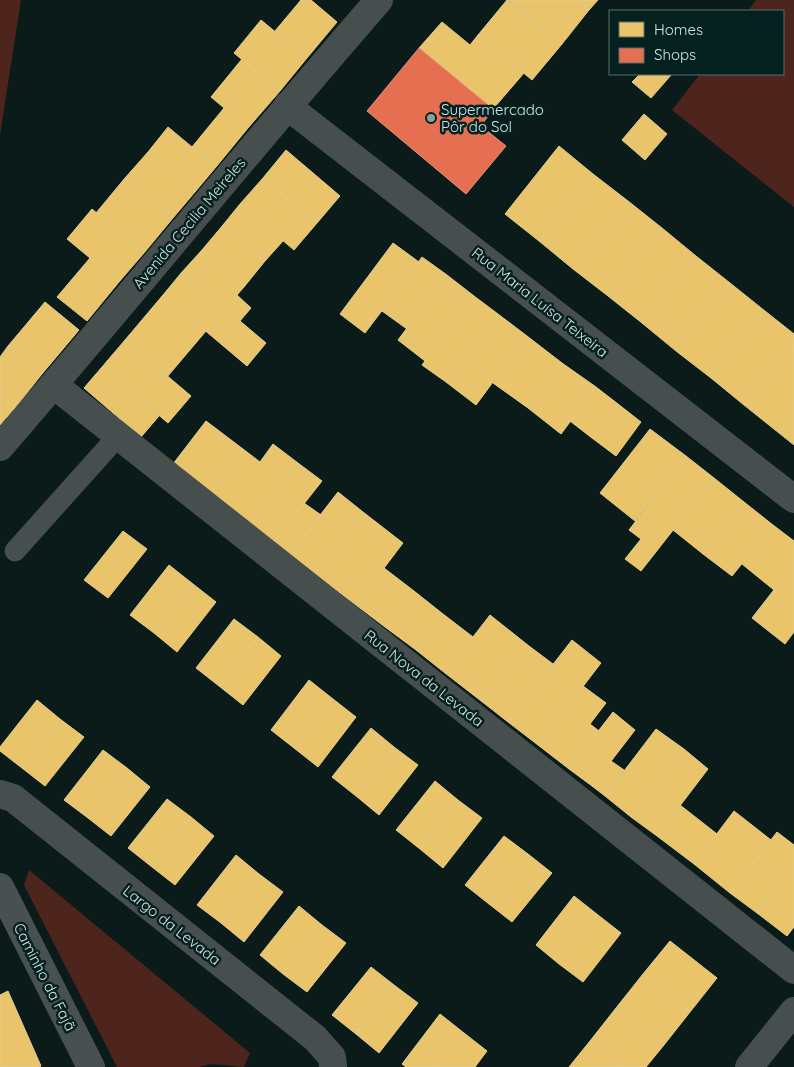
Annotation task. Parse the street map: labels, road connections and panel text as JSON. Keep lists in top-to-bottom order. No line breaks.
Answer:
{"streets":{"street":["Avenida Cecilia Meireles","Rua Maria Luísa Teixeira","Rua Nova da Levada","Largo da Levada","Caminho da Fajã"]},"crossings":[["Avenida Cecilia Meireles","Rua Maria Luísa Teixeira"],["Avenida Cecilia Meireles","Rua Nova da Levada"]],"places":["Supermercado Pôr do Sol"],"legend":["Homes","Shops"]}
